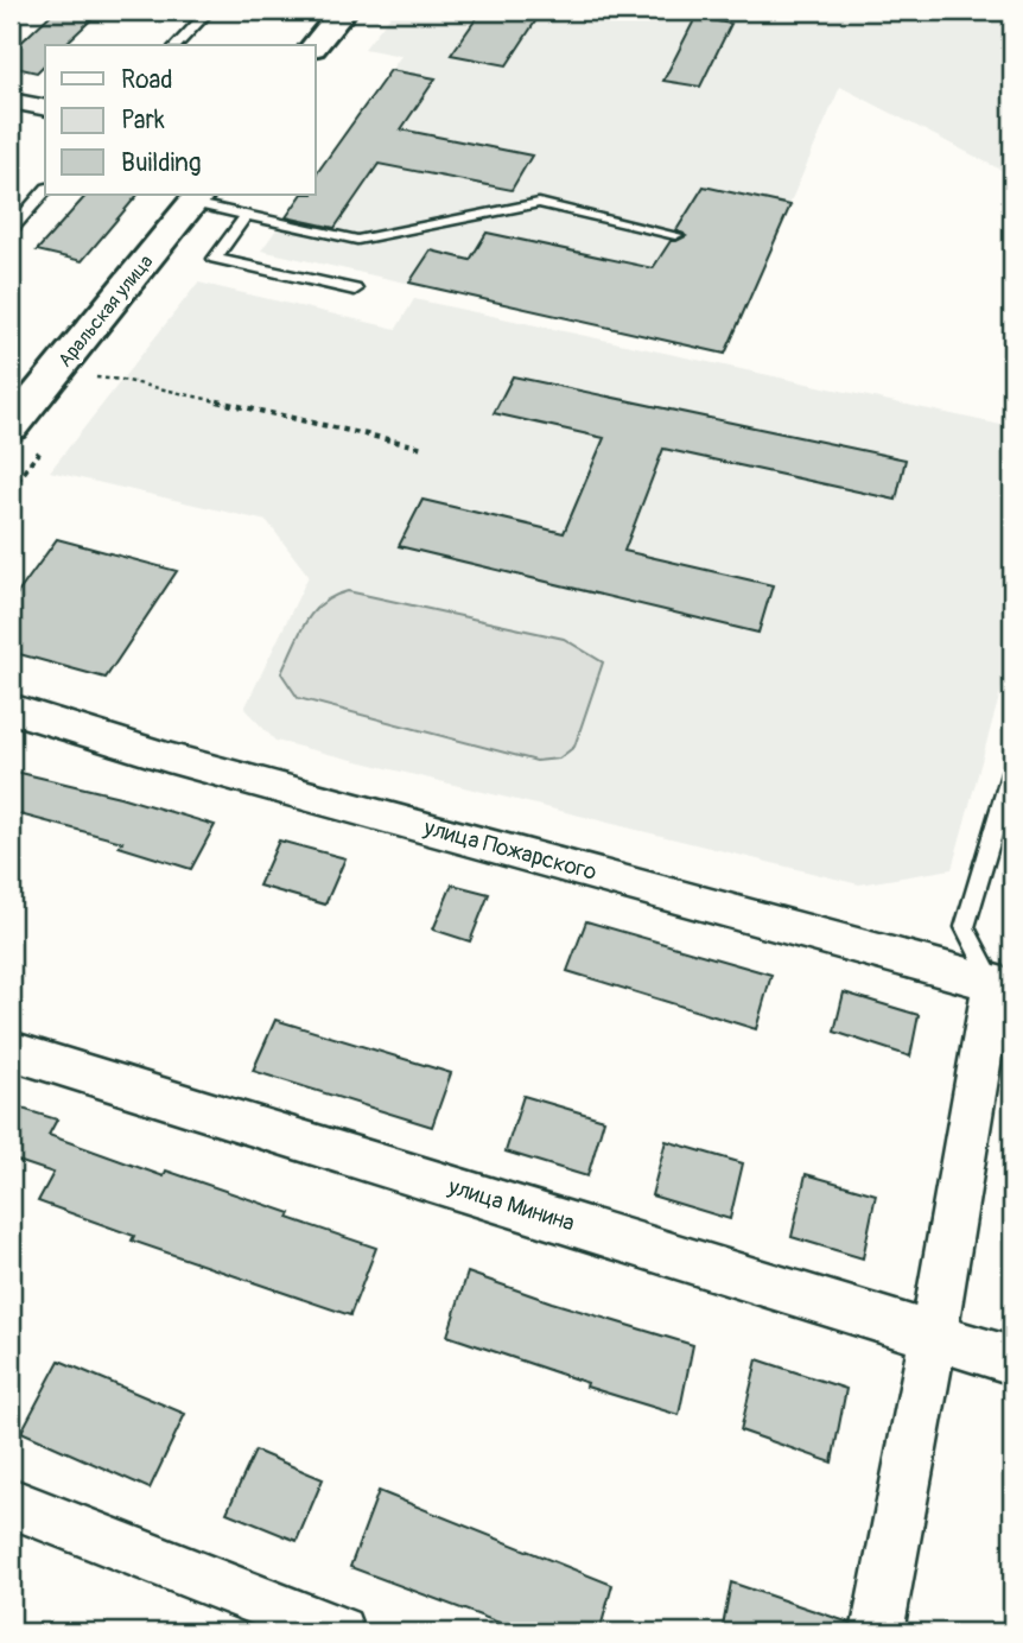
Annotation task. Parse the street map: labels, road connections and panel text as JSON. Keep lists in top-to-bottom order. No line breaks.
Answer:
{"streets":{"street":["Аральская улица","улица Пожарского","улица Минина"]},"legend":["Road","Park","Building"]}
